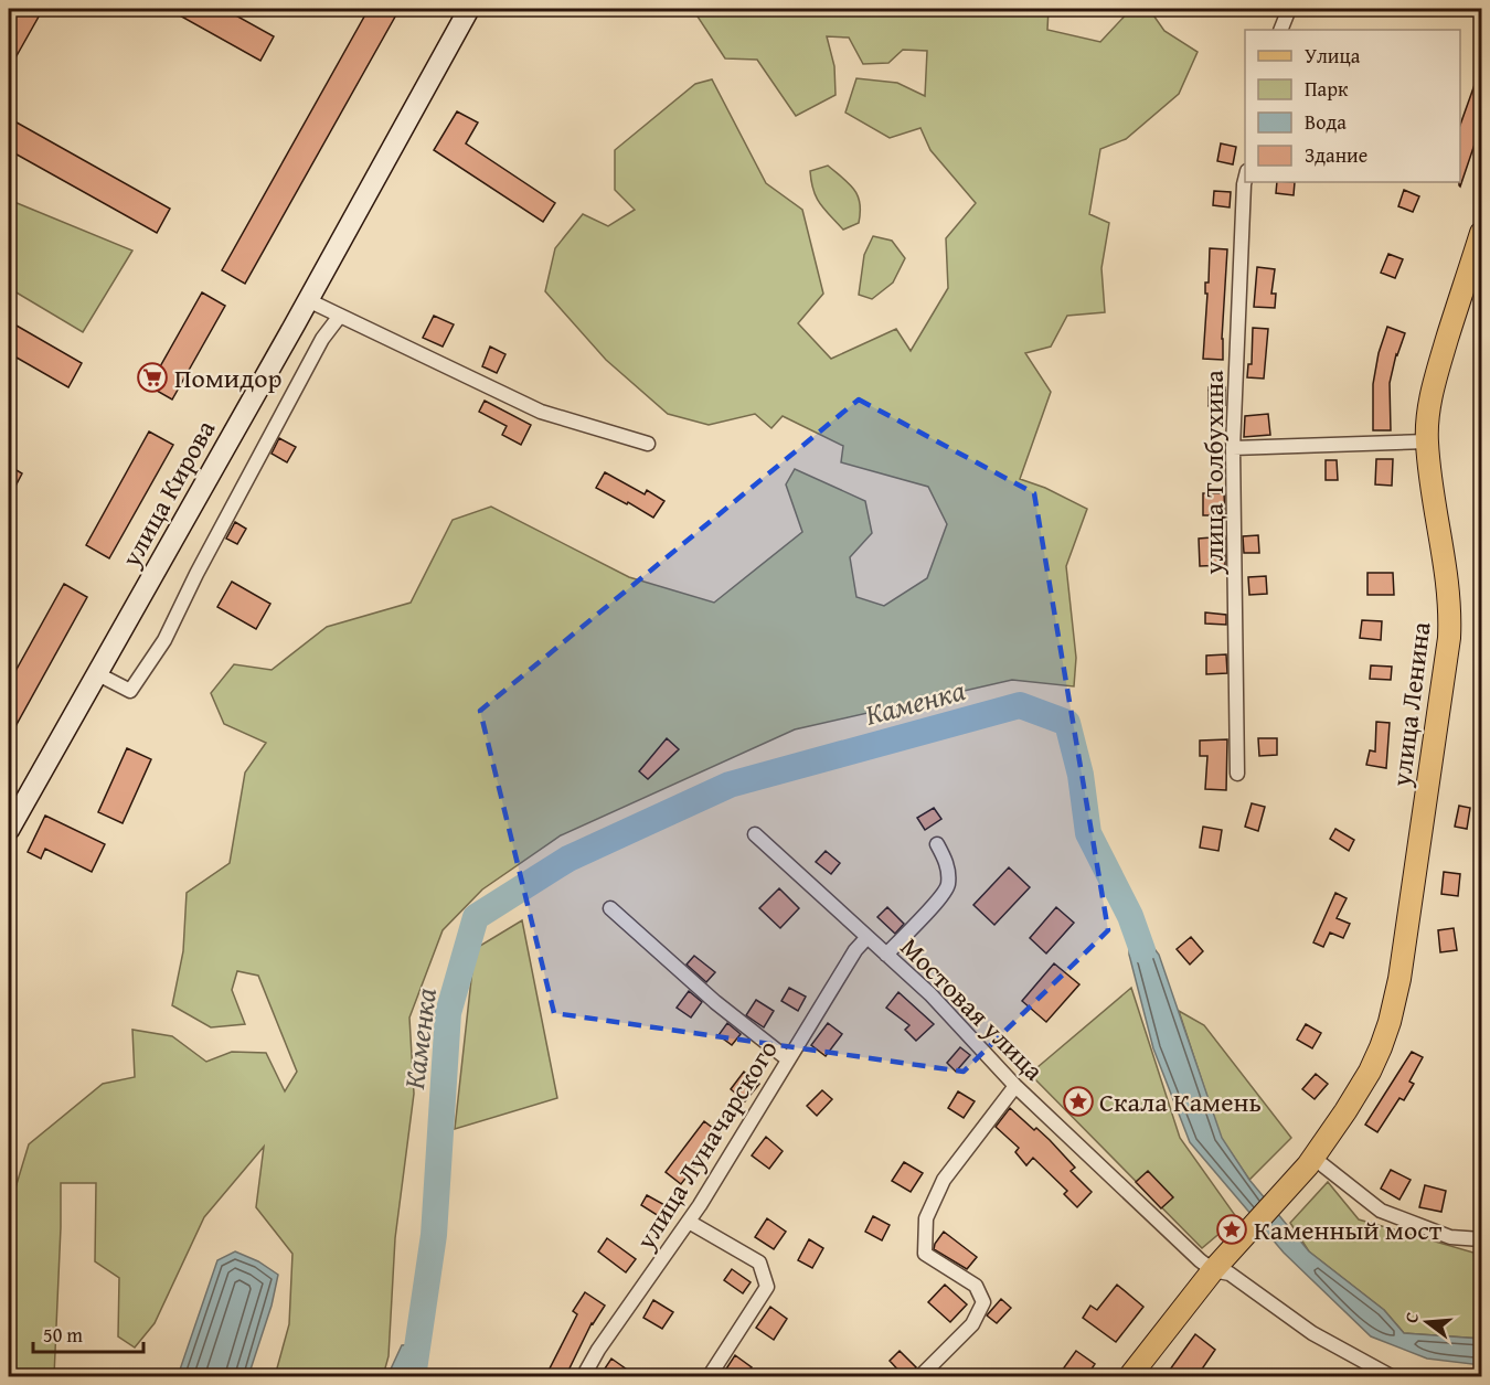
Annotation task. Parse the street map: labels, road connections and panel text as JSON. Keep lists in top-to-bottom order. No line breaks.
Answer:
{"streets":{"main road":["улица Ленина"],"street":["улица Толбухина","улица Кирова","Мостовая улица","улица Луначарского"]},"crossings":[["улица Ленина","Мостовая улица"],["Мостовая улица","улица Луначарского"]],"water":["Каменка"],"places":{"supermarket":["Помидор"],"place":["Скала Камень","Каменный мост"]},"legend":["Улица","Парк","Вода","Здание"],"scale_bar":"50 m","north":"left"}
